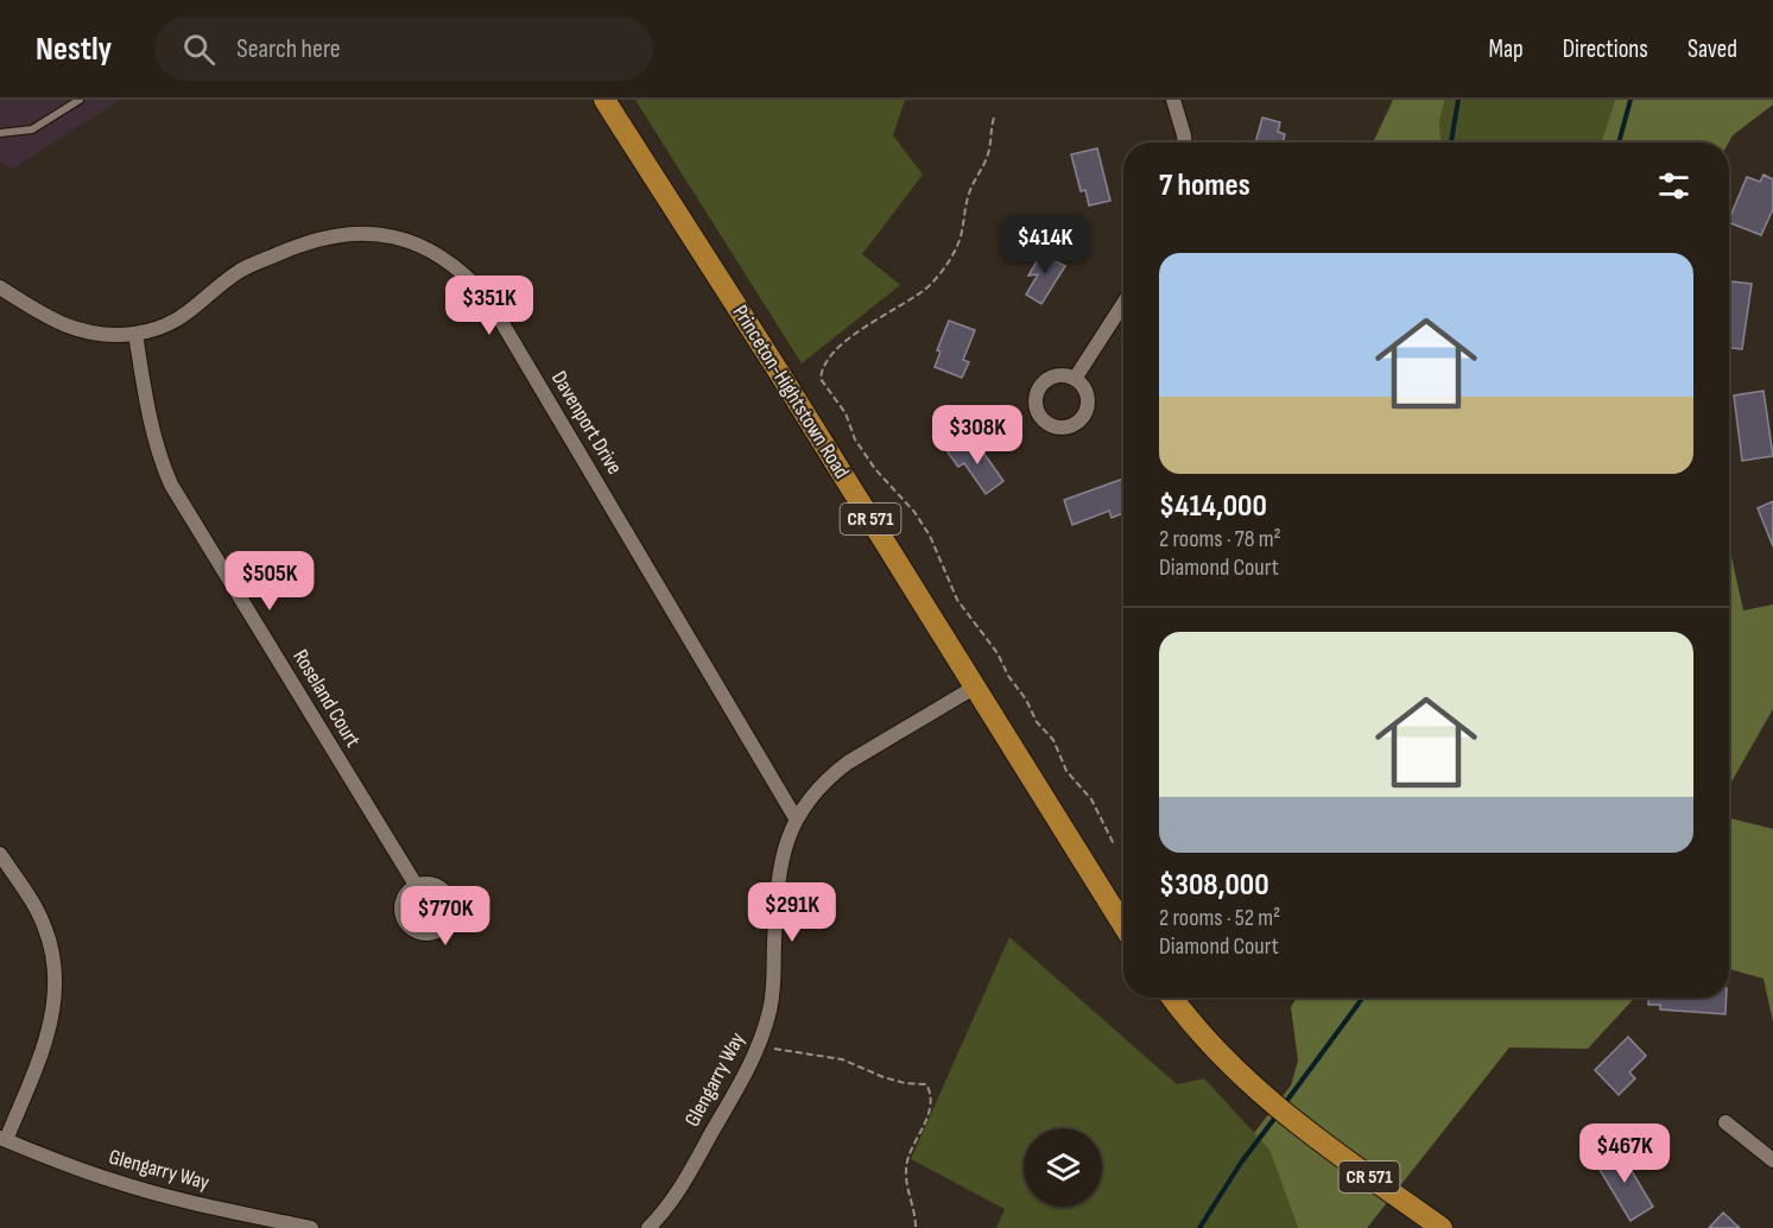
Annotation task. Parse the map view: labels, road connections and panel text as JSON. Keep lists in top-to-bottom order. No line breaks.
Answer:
{"streets":{"main road":["Princeton-Hightstown Road","CR 571"],"street":["Davenport Drive","Roseland Court","Glengarry Way"]},"crossings":[["Princeton-Hightstown Road","Glengarry Way"],["Davenport Drive","Roseland Court"],["Davenport Drive","Glengarry Way"]],"page":{"header":"Nestly","search":"Search here","nav":["Map","Directions","Saved"],"heading":"7 homes","price":["$414K","$351K","$308K","$505K","$291K","$770K","$467K"],"list":[{"name":"$414,000","note":"2 rooms · 78 m² · Diamond Court"},{"name":"$308,000","note":"2 rooms · 52 m² · Diamond Court"}]}}
